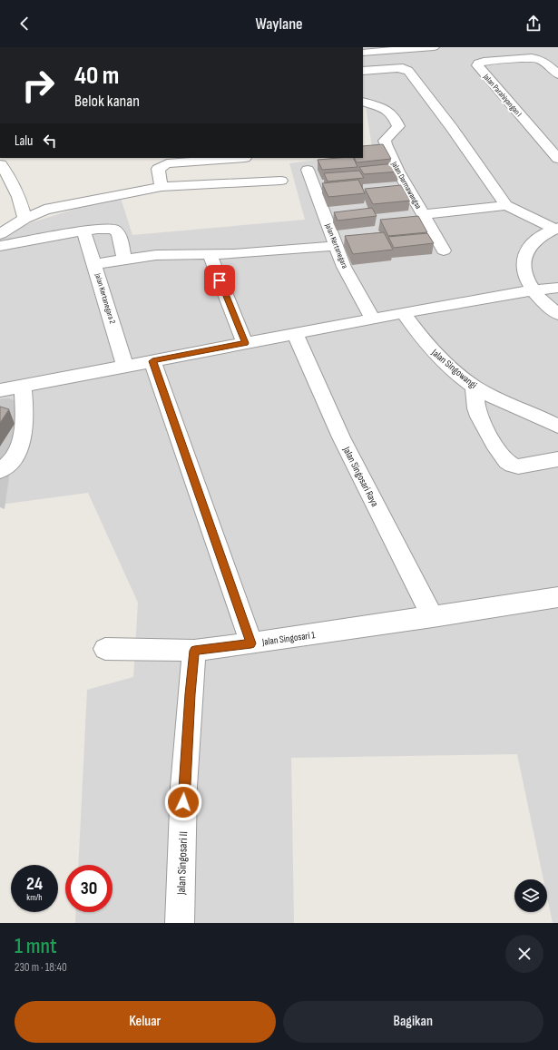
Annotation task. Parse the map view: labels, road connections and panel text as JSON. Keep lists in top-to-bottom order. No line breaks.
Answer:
{"streets":{"street":["Jalan Parahiyangan I","Jalan Darmawangsa","Jalan Kertanegara","Jalan Kertanegara 2","Jalan Singowangi","Jalan Singosari Raya","Jalan Singosari 1","Jalan Singosari II"]},"crossings":[["Jalan Singosari Raya","Jalan Singosari 1"]],"page":{"header":"Waylane","turn":["40 m","Belok kanan"],"then":"Lalu","speed":"24 km/h","limit":"30","heading":["1 mnt","230 m · 18:40"],"buttons":["Keluar","Bagikan"]}}
